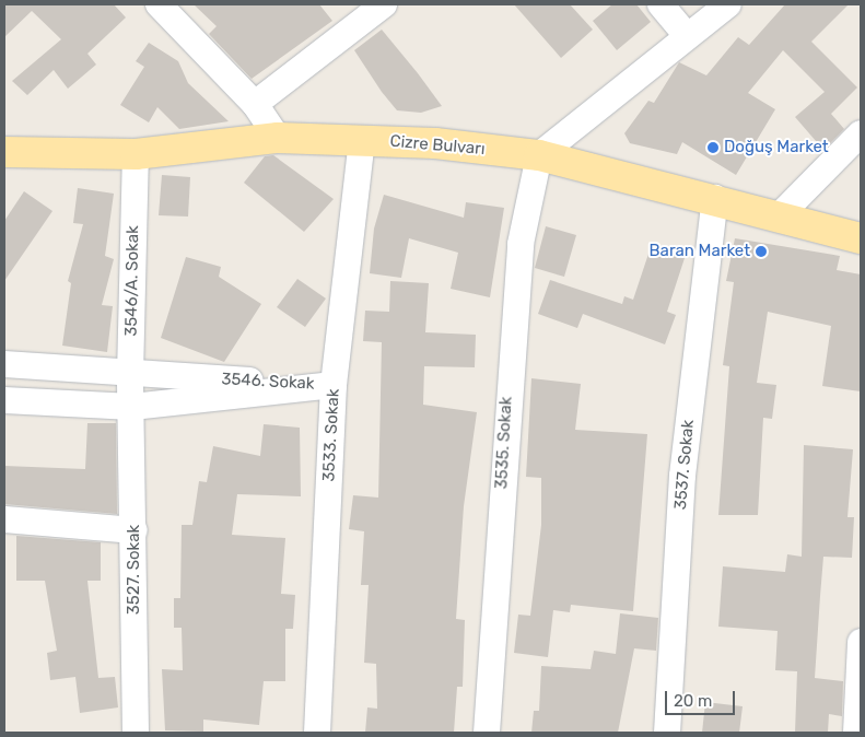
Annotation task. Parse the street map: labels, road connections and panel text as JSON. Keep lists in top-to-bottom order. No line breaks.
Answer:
{"streets":{"main road":["Cizre Bulvarı"],"street":["3546/A. Sokak","3546. Sokak","3533. Sokak","3535. Sokak","3537. Sokak","3527. Sokak"]},"crossings":[["Cizre Bulvarı","3546/A. Sokak"],["Cizre Bulvarı","3533. Sokak"],["Cizre Bulvarı","3535. Sokak"],["Cizre Bulvarı","3537. Sokak"],["3546/A. Sokak","3546. Sokak"],["3546/A. Sokak","3527. Sokak"],["3546. Sokak","3533. Sokak"],["3546. Sokak","3527. Sokak"]],"places":["Doğuş Market","Baran Market"],"scale_bar":"20 m"}
